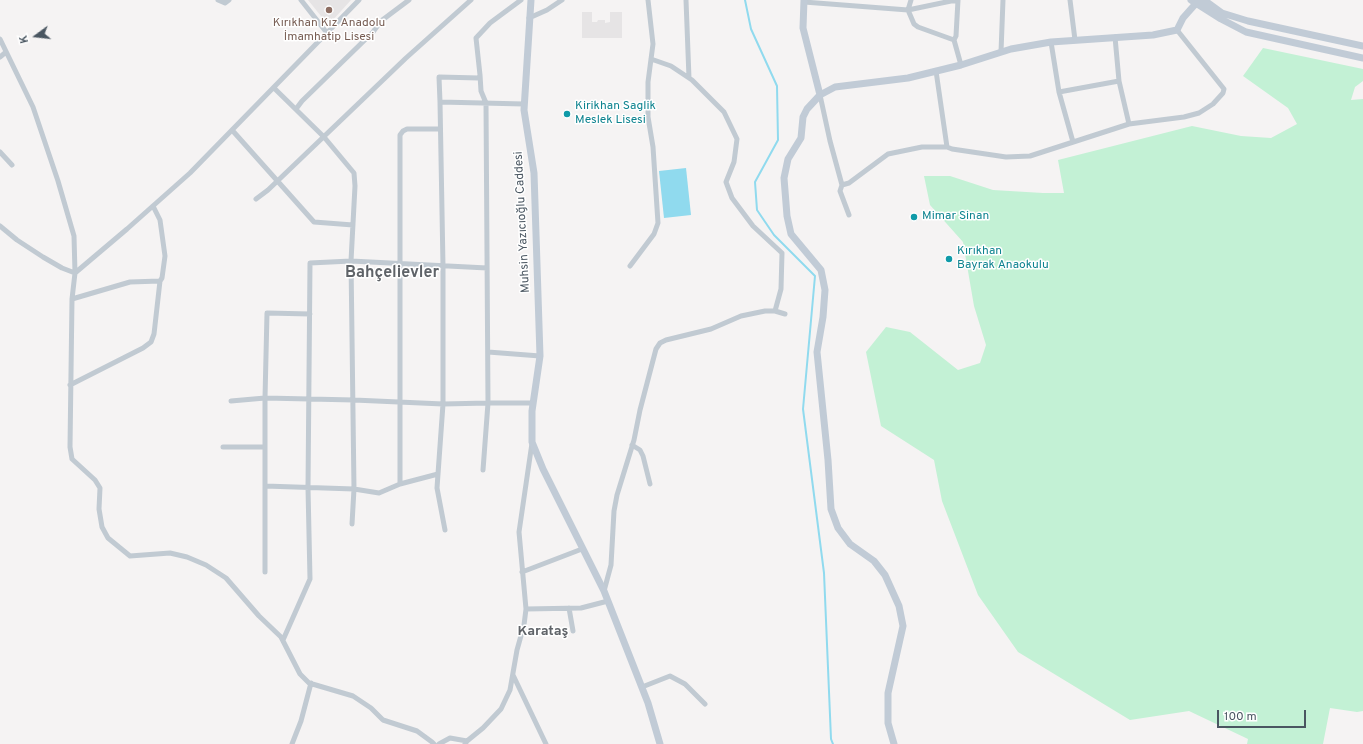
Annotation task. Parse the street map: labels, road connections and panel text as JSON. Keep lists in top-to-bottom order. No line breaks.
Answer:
{"streets":{"street":["Muhsin Yazıcıoğlu Caddesi"]},"districts":["Bahçelievler","Karataş"],"places":["Kırıkhan Kız Anadolu İmamhatip Lisesi","Kirikhan Saglik Meslek Lisesi","Mimar Sinan","Kırıkhan Bayrak Anaokulu"],"scale_bar":"100 m","north":"left"}
